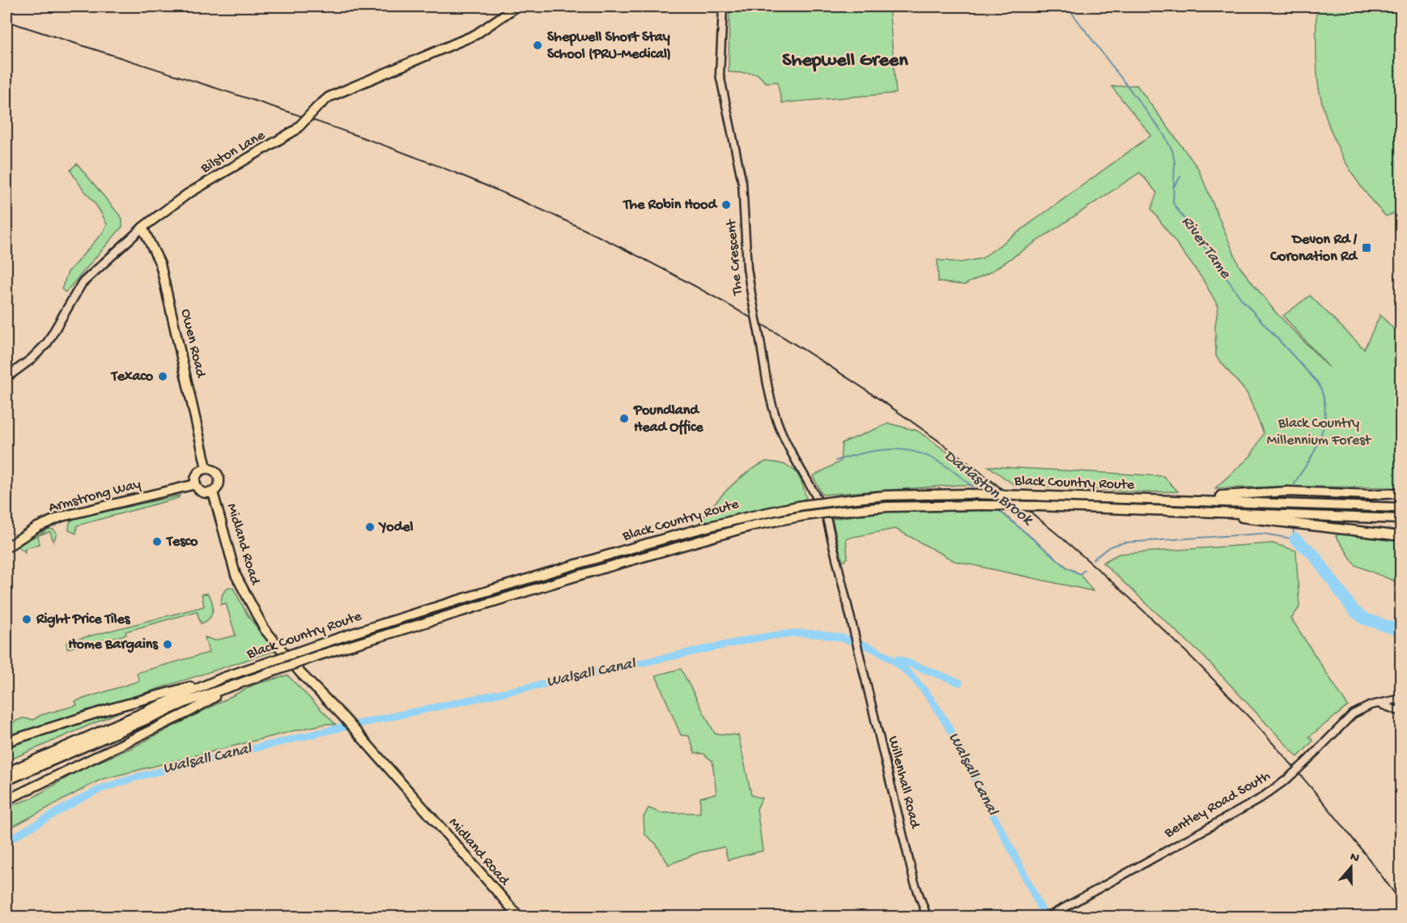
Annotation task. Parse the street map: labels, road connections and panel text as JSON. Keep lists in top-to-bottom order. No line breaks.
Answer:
{"streets":{"main road":["Bilston Lane","Owen Road","Black Country Route","Armstrong Way","Midland Road"],"street":["The Crescent","Willenhall Road","Bentley Road South"]},"crossings":[["Bilston Lane","Owen Road"],["The Crescent","Willenhall Road"],["Owen Road","Armstrong Way"],["Owen Road","Midland Road"],["Armstrong Way","Midland Road"]],"districts":["Shepwell Green"],"water":["River Tame","Darlaston Brook","Walsall Canal"],"parks":["Black Country Millennium Forest"],"places":{"other":["Shepwell Short Stay School (PRU-Medical)","The Robin Hood","Texaco","Poundland Head Office","Yodel","Tesco","Right Price Tiles","Home Bargains"],"transit":["Devon Rd / Coronation Rd"]},"north":"top"}
